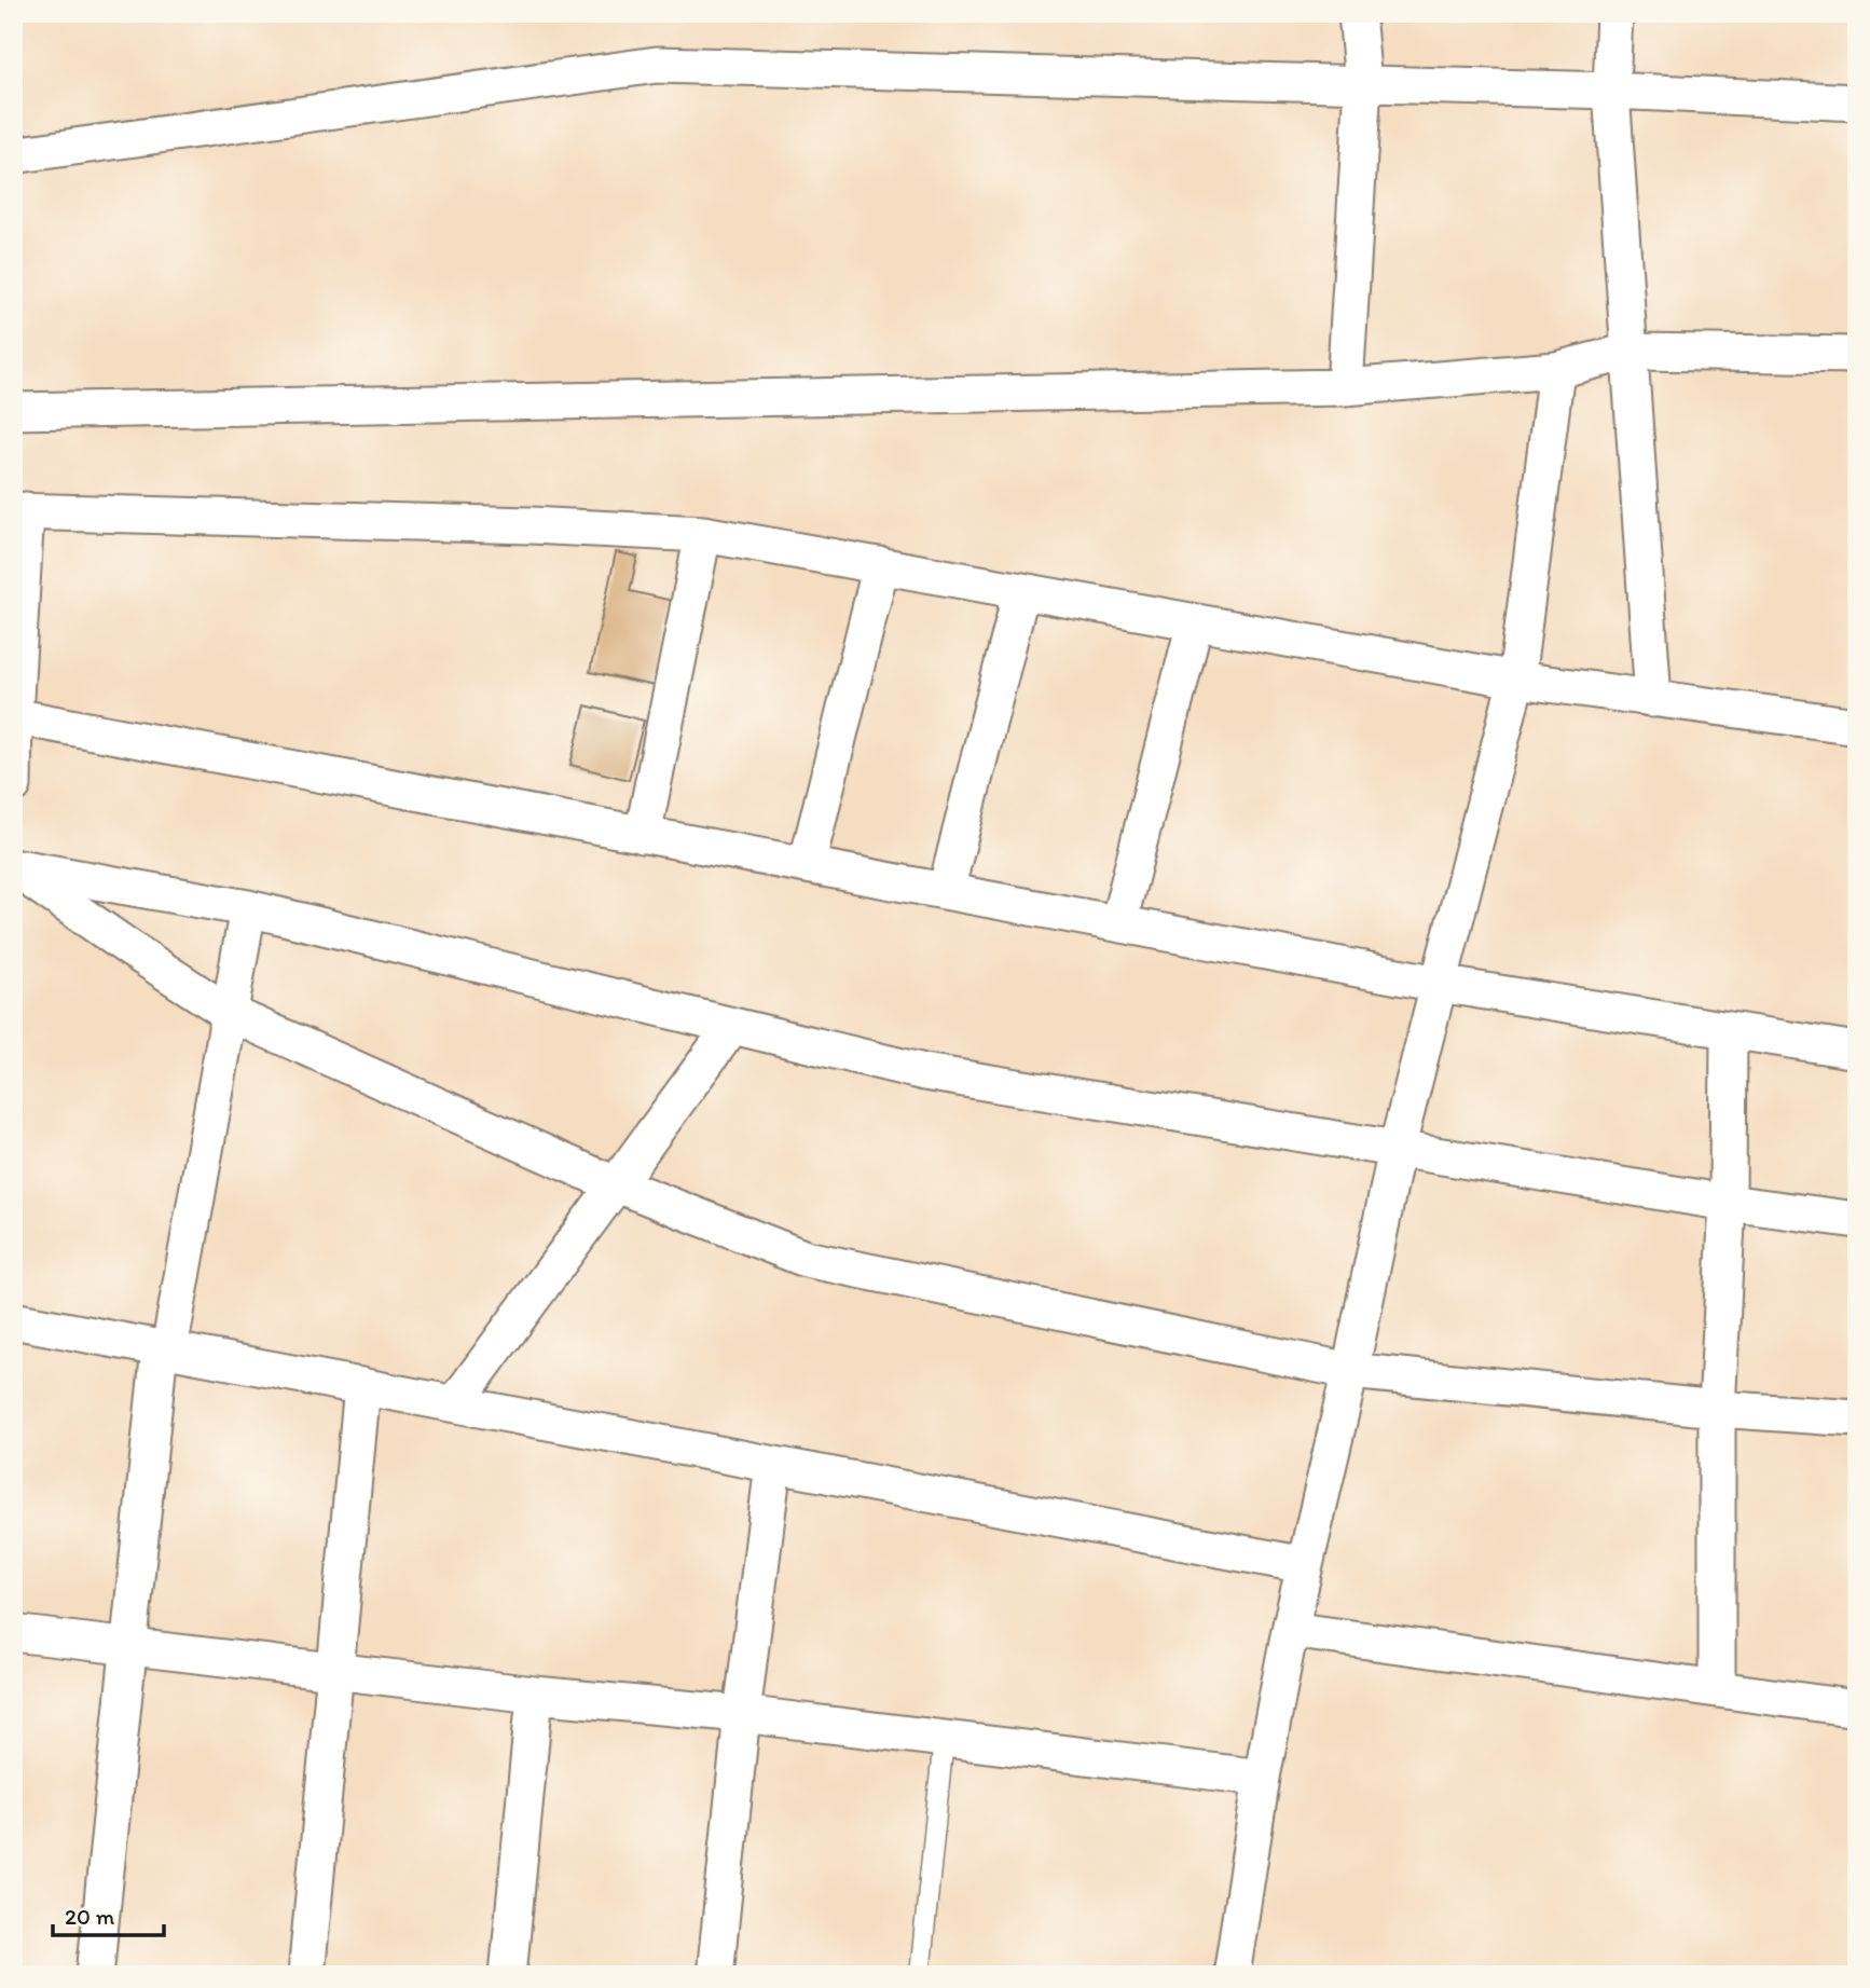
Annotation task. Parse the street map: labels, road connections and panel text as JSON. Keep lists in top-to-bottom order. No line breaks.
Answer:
{"scale_bar":"20 m"}
